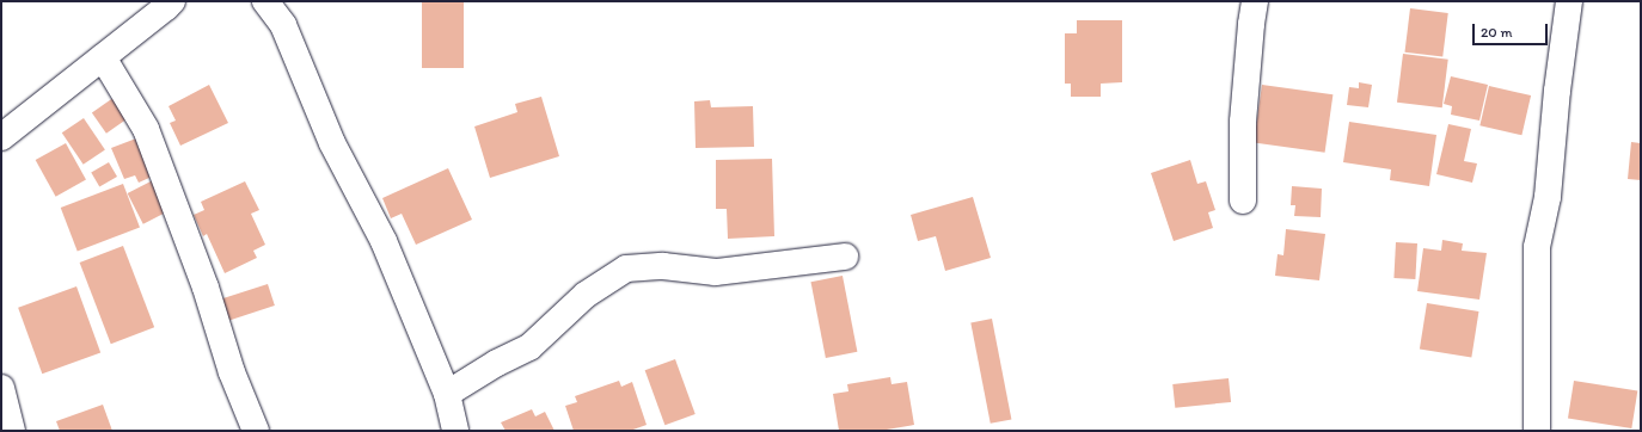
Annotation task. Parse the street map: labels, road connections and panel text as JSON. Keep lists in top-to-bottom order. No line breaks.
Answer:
{"scale_bar":"20 m"}
